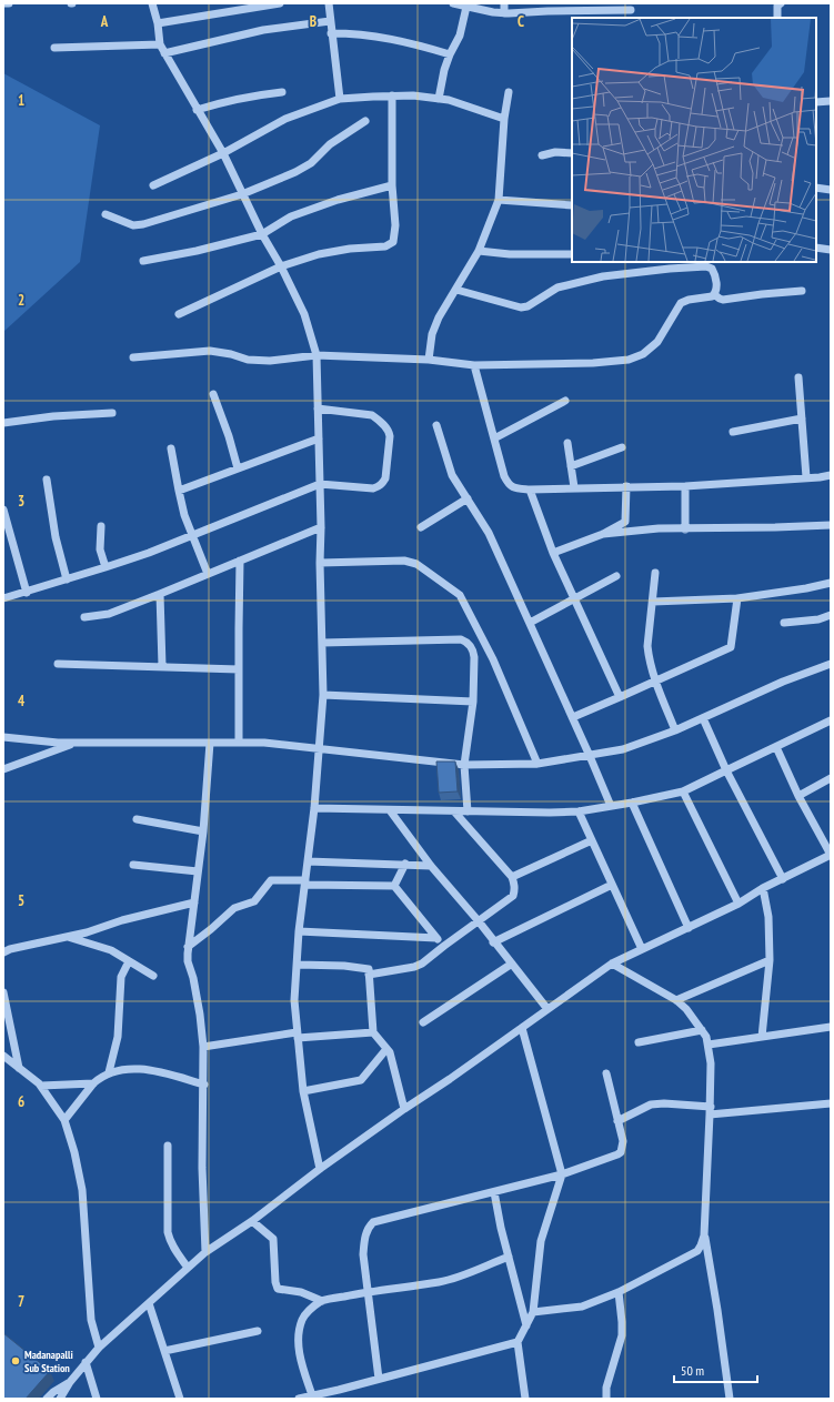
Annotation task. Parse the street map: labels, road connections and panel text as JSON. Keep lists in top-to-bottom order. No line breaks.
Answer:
{"places":["Madanapalli Sub Station"],"scale_bar":"50 m","grid":{"columns":["A","B","C"],"rows":["1","2","3","4","5","6","7"]}}
